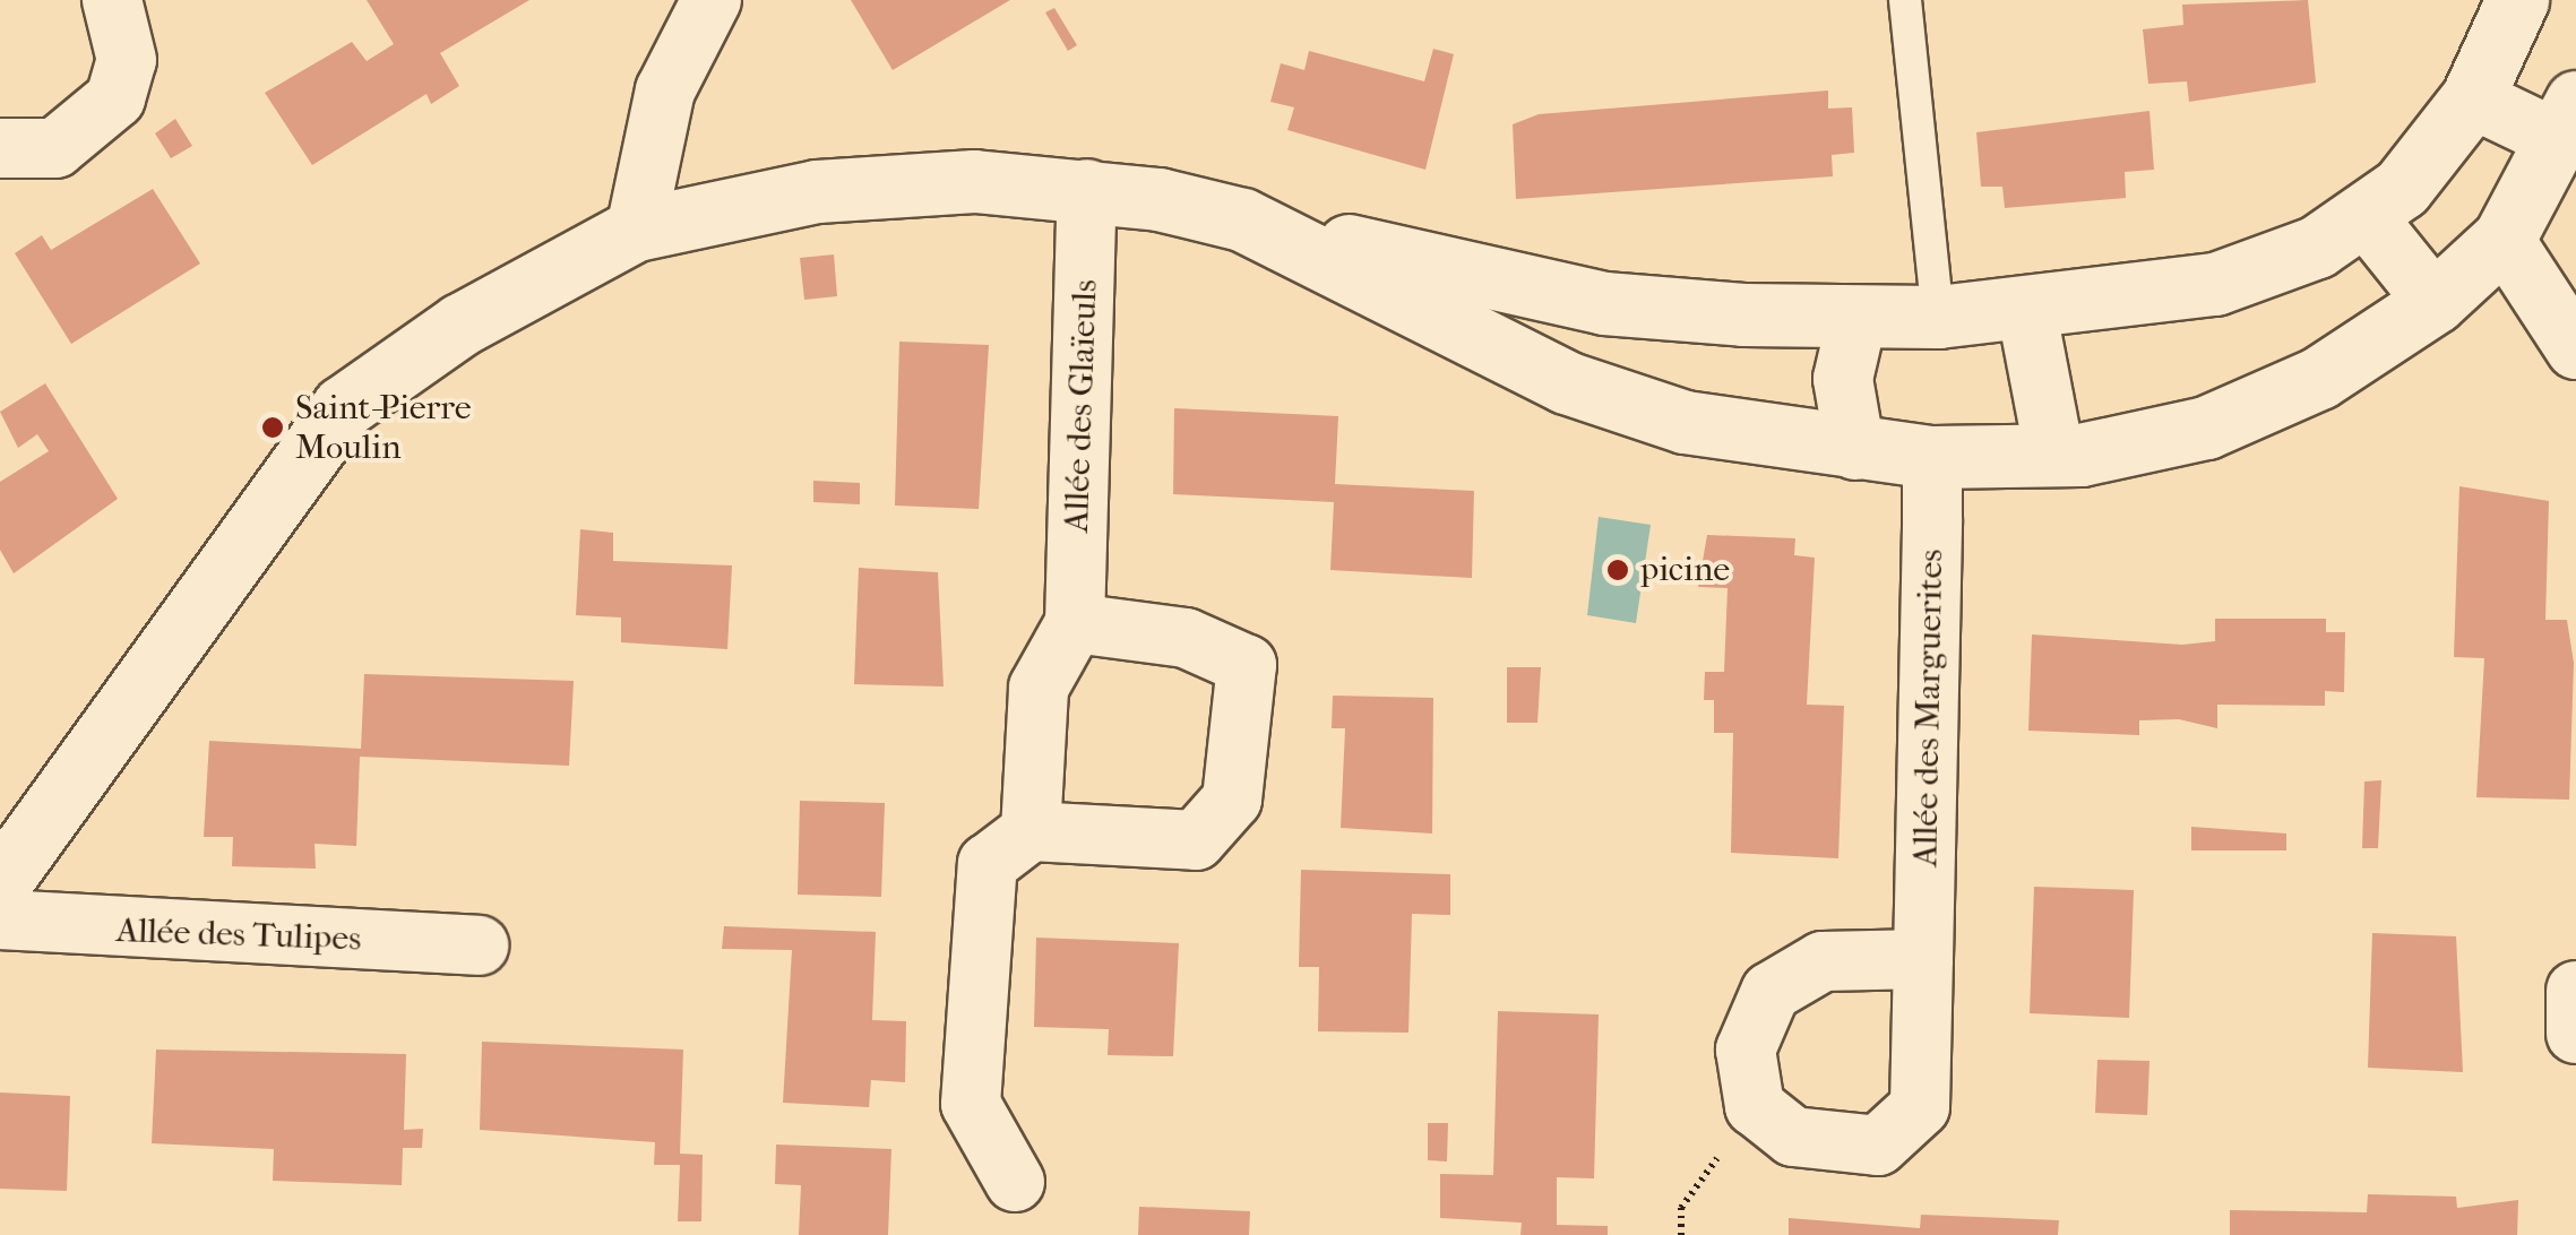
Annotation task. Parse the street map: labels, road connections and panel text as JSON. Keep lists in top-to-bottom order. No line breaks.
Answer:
{"streets":{"street":["Allée des Glaïeuls","Allée des Marguerites","Allée des Tulipes"]},"places":["Saint-Pierre Moulin","picine"]}
